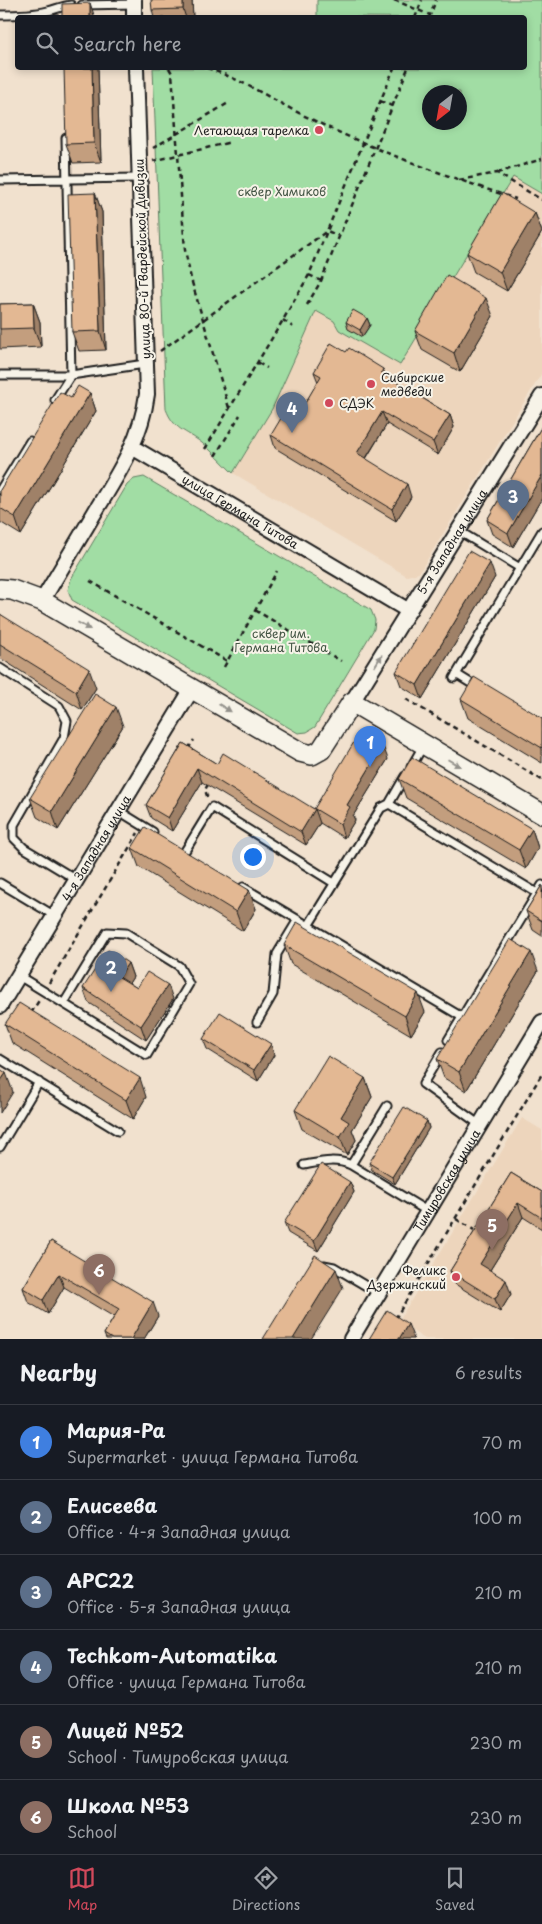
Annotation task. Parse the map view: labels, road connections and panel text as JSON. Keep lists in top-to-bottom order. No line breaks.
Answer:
{"streets":{"street":["улица 80-й Гвардейской Дивизии","улица Германа Титова","5-я Западная улица","4-я Западная улица","Тимуровская улица"]},"crossings":[["улица 80-й Гвардейской Дивизии","улица Германа Титова"],["улица Германа Титова","5-я Западная улица"]],"parks":["сквер Химиков","сквер им. Германа Титова"],"places":["Летающая тарелка","Сибирские медведи","СДЭК","Феликс Дзержинский"],"north":"bottom left","page":{"search":"Search here","pins":["4","3","1","2","5","6"],"heading":["Nearby","6 results"],"list":[{"mark":"1","name":"Мария-Ра","note":"Supermarket · улица Германа Титова","value":"70 m"},{"mark":"2","name":"Елисеева","note":"Office · 4-я Западная улица","value":"100 m"},{"mark":"3","name":"АРС22","note":"Office · 5-я Западная улица","value":"210 m"},{"mark":"4","name":"Techkom-Automatika","note":"Office · улица Германа Титова","value":"210 m"},{"mark":"5","name":"Лицей №52","note":"School · Тимуровская улица","value":"230 m"},{"mark":"6","name":"Школа №53","note":"School","value":"230 m"}],"nav":["Map","Directions","Saved"]}}
